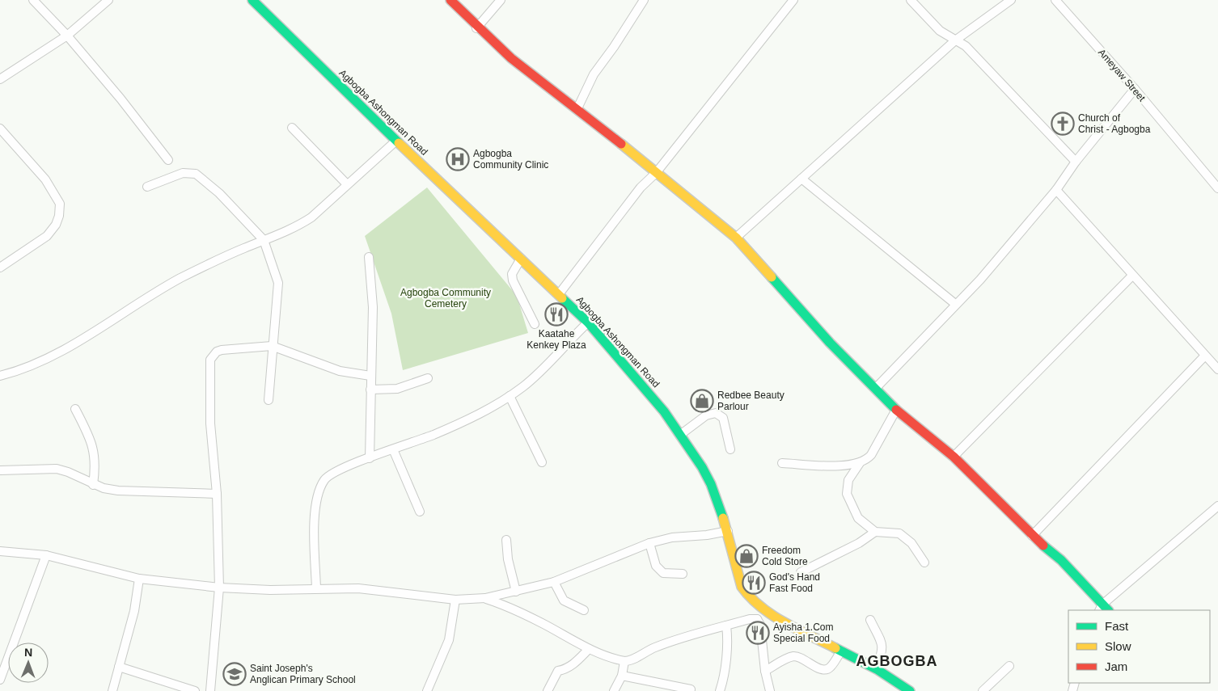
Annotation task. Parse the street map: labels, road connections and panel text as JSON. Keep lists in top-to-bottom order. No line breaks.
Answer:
{"streets":{"street":["Ameyaw Street","Agbogba Ashongman Road"]},"districts":["AGBOGBA"],"parks":["Agbogba Community Cemetery"],"places":{"church":["Church of Christ - Agbogba"],"hospital":["Agbogba Community Clinic"],"restaurant":["Kaatahe Kenkey Plaza","God's Hand Fast Food","Ayisha 1.Com Special Food"],"shop":["Redbee Beauty Parlour","Freedom Cold Store"],"school or university":["Saint Joseph's Anglican Primary School"]},"legend":["Fast","Slow","Jam"],"north":"top"}
